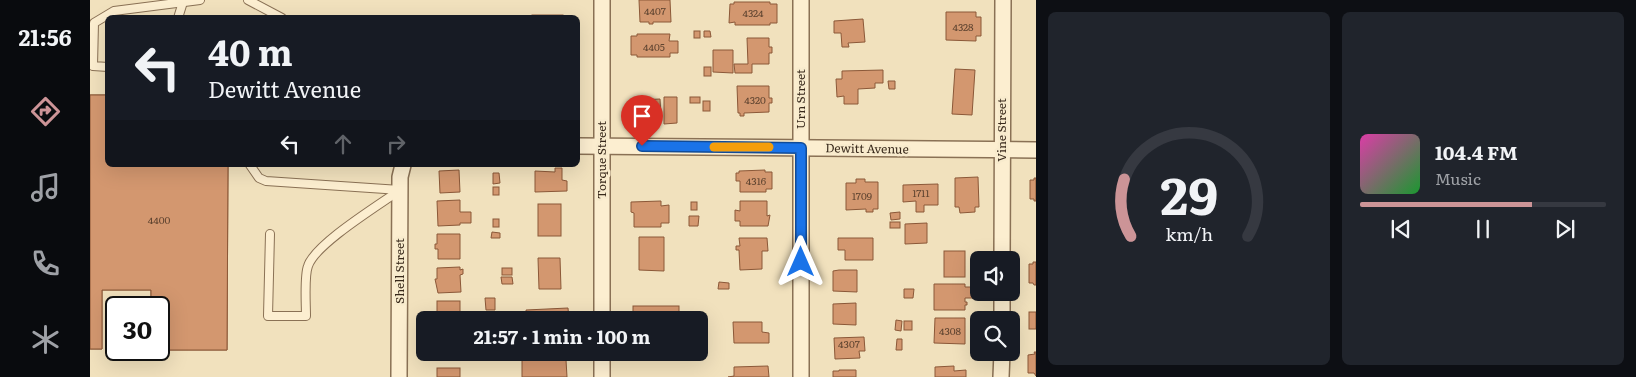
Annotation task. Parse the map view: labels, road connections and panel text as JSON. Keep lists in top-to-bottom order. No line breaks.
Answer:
{"streets":{"street":["Urn Street","Vine Street","Dewitt Avenue","Torque Street","Shell Street"]},"crossings":[["Urn Street","Dewitt Avenue"],["Vine Street","Dewitt Avenue"],["Dewitt Avenue","Torque Street"]],"house_numbers":["4407","4324","4328","4405","4320","4316","1711","1709","4400","4308","4307"],"page":{"tabs":"21:56","turn":["40 m","Dewitt Avenue"],"song":["104.4 FM","Music"],"limit":"30","trip":"21:57 · 1 min · 100 m","gauge":["29","km/h"]}}
